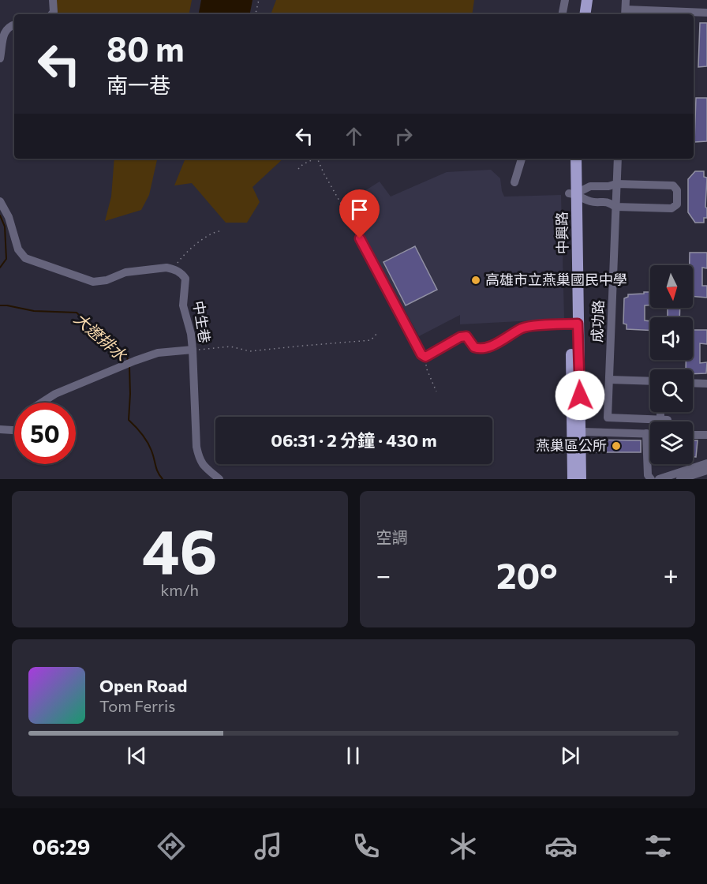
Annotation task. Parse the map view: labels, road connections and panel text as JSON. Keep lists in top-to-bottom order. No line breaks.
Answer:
{"streets":{"main road":["中興路"],"street":["成功路","中生巷"]},"water":["大遼排水"],"places":["高雄市立燕巢國民中學","燕巢區公所"],"north":"bottom","page":{"turn":["80 m","南一巷"],"limit":"50","trip":"06:31 · 2 分鐘 · 430 m","tile":[["46","km/h"],"空調"],"heat":["−","20°","+"],"song":["Open Road","Tom Ferris"],"tabs":"06:29"}}
